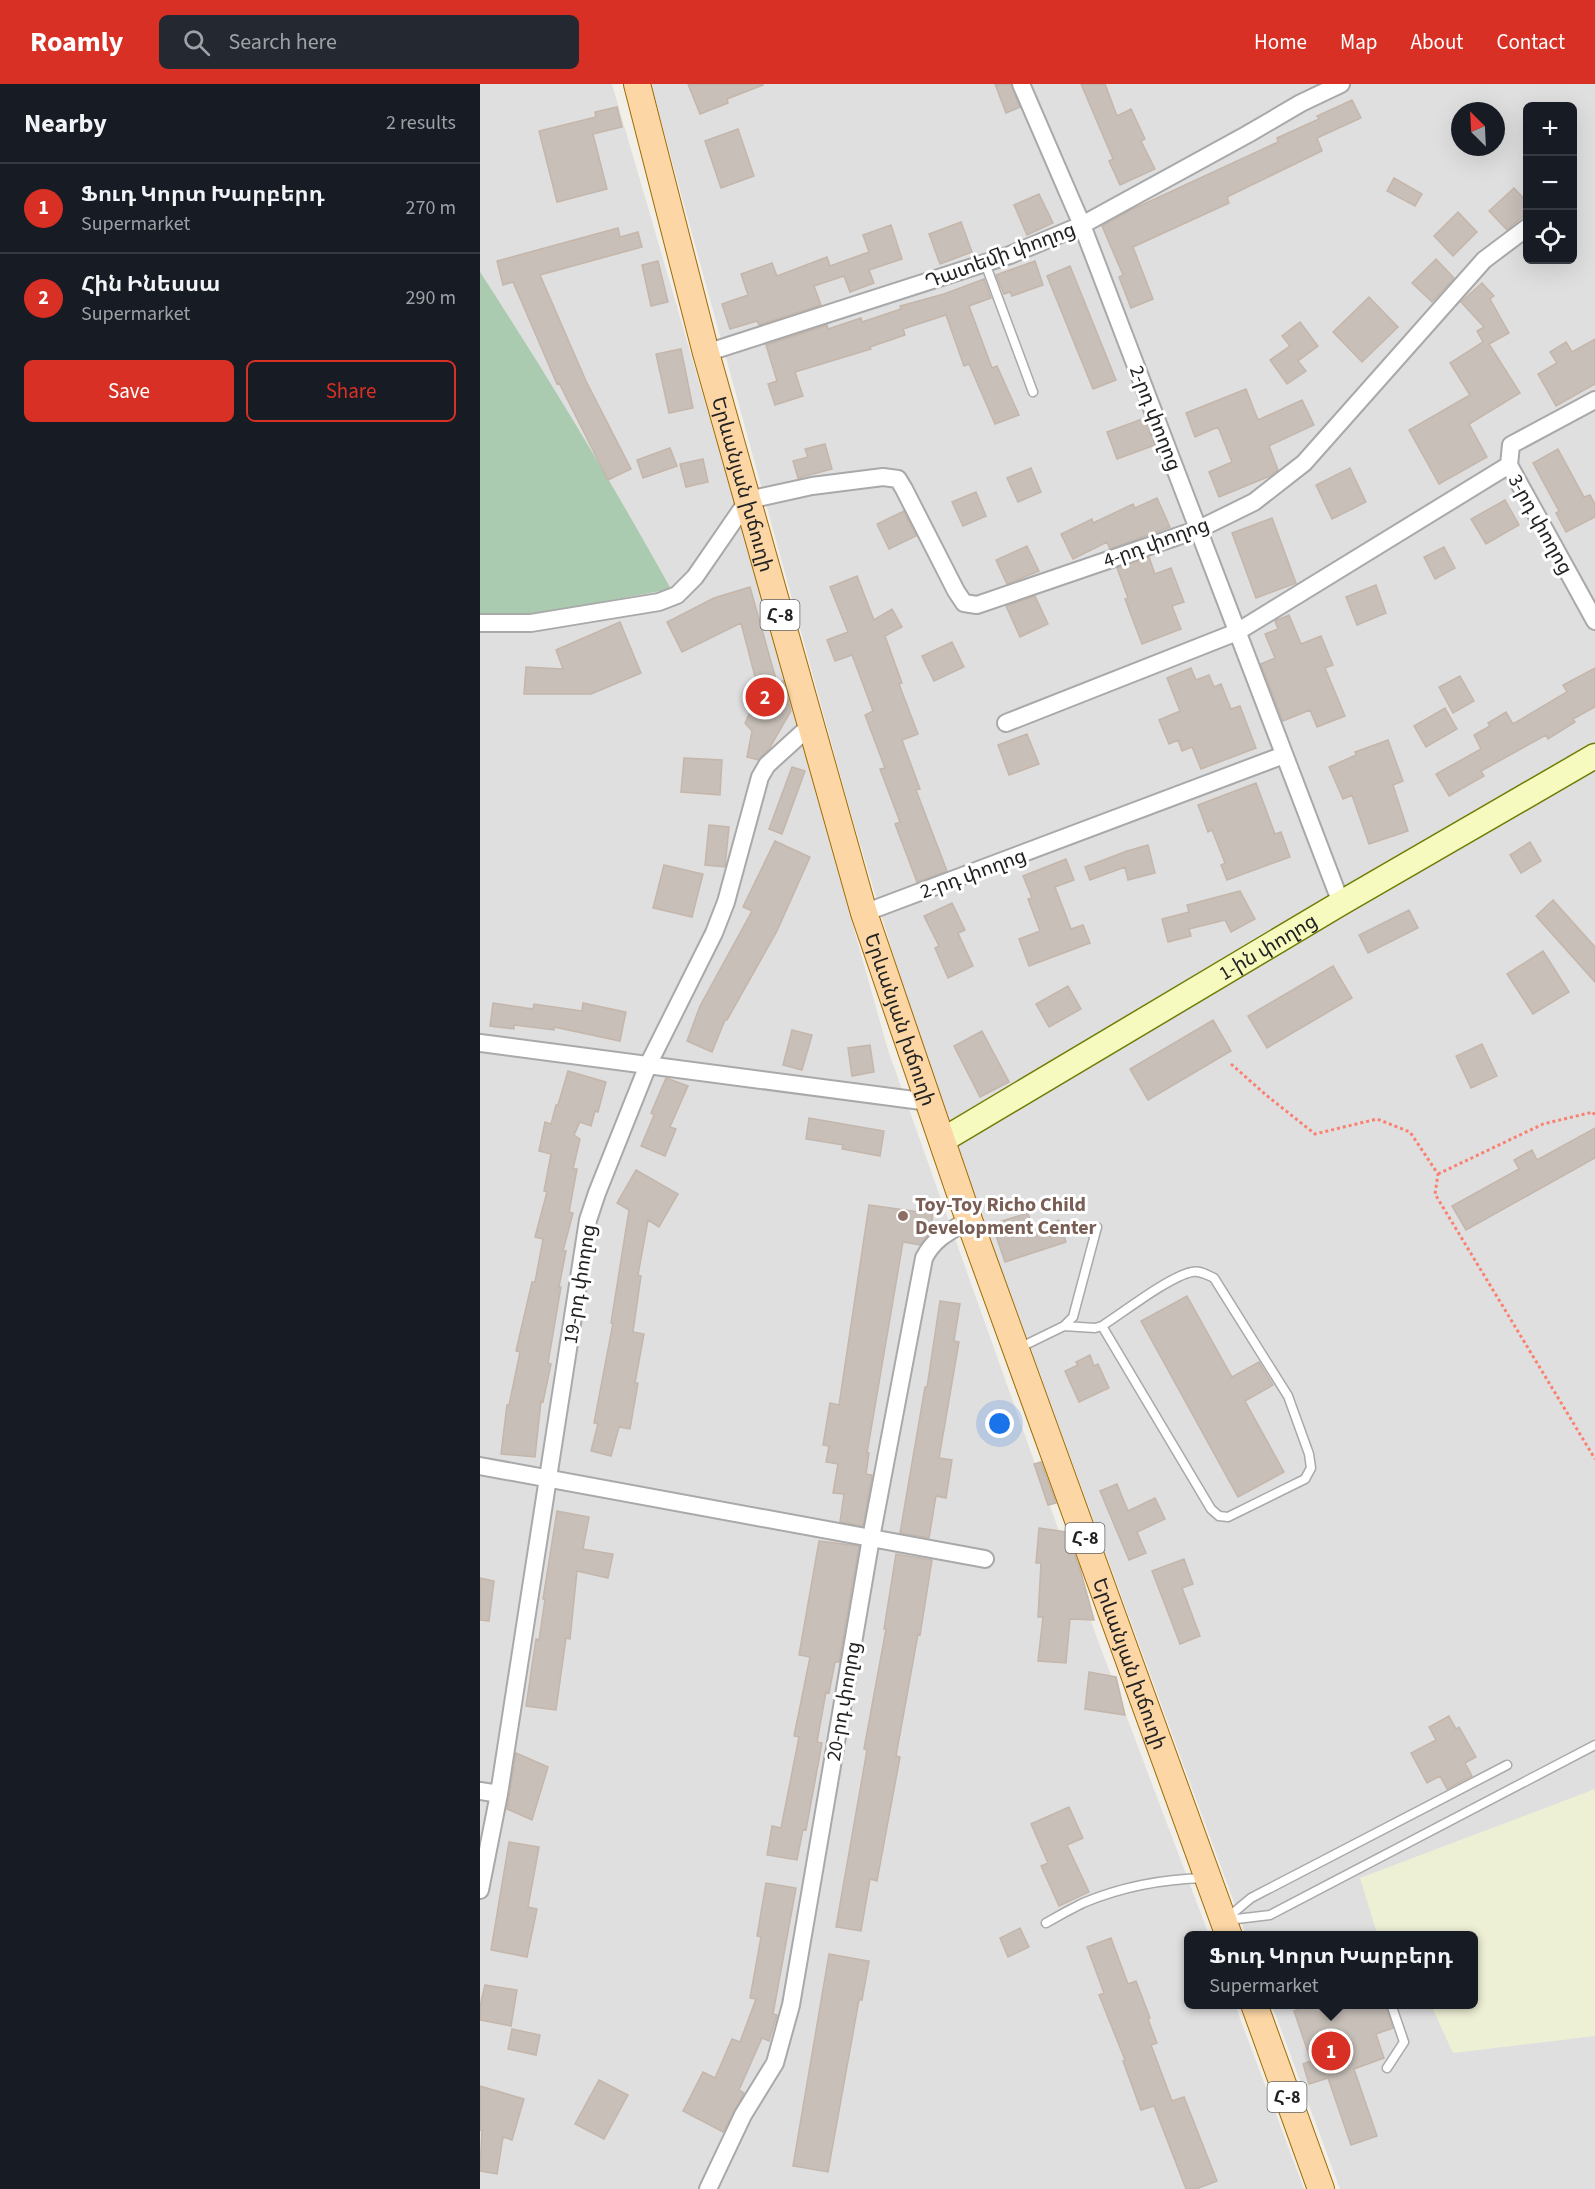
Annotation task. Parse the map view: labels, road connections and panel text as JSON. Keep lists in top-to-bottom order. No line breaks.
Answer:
{"streets":{"main road":["Երևանյան խճուղի","Հ-8","1-ին փողոց"],"street":["Դատեմի փողոց","2-րդ փողոց","3-րդ փողոց","4-րդ փողոց","19-րդ փողոց","20-րդ փողոց"]},"crossings":[["Դատեմի փողոց","2-րդ փողոց"],["Դատեմի փողոց","Երևանյան խճուղի"],["2-րդ փողոց","Երևանյան խճուղի"],["2-րդ փողոց","4-րդ փողոց"],["2-րդ փողոց","1-ին փողոց"],["Երևանյան խճուղի","4-րդ փողոց"],["Երևանյան խճուղի","1-ին փողոց"],["Երևանյան խճուղի","19-րդ փողոց"],["Երևանյան խճուղի","20-րդ փողոց"]],"places":["Toy-Toy Richo Child Development Center"],"north":"top left","page":{"header":"Roamly","search":"Search here","nav":["Home","Map","About","Contact"],"heading":["Nearby","2 results"],"map_buttons":["+","−"],"list":[{"mark":"1","name":"Ֆուդ Կորտ Խարբերդ","note":"Supermarket","value":"270 m"},{"mark":"2","name":"Հին Ինեսսա","note":"Supermarket","value":"290 m"}],"buttons":["Save","Share"],"pins":["2","1"],"popup":["Ֆուդ Կորտ Խարբերդ","Supermarket"]}}
